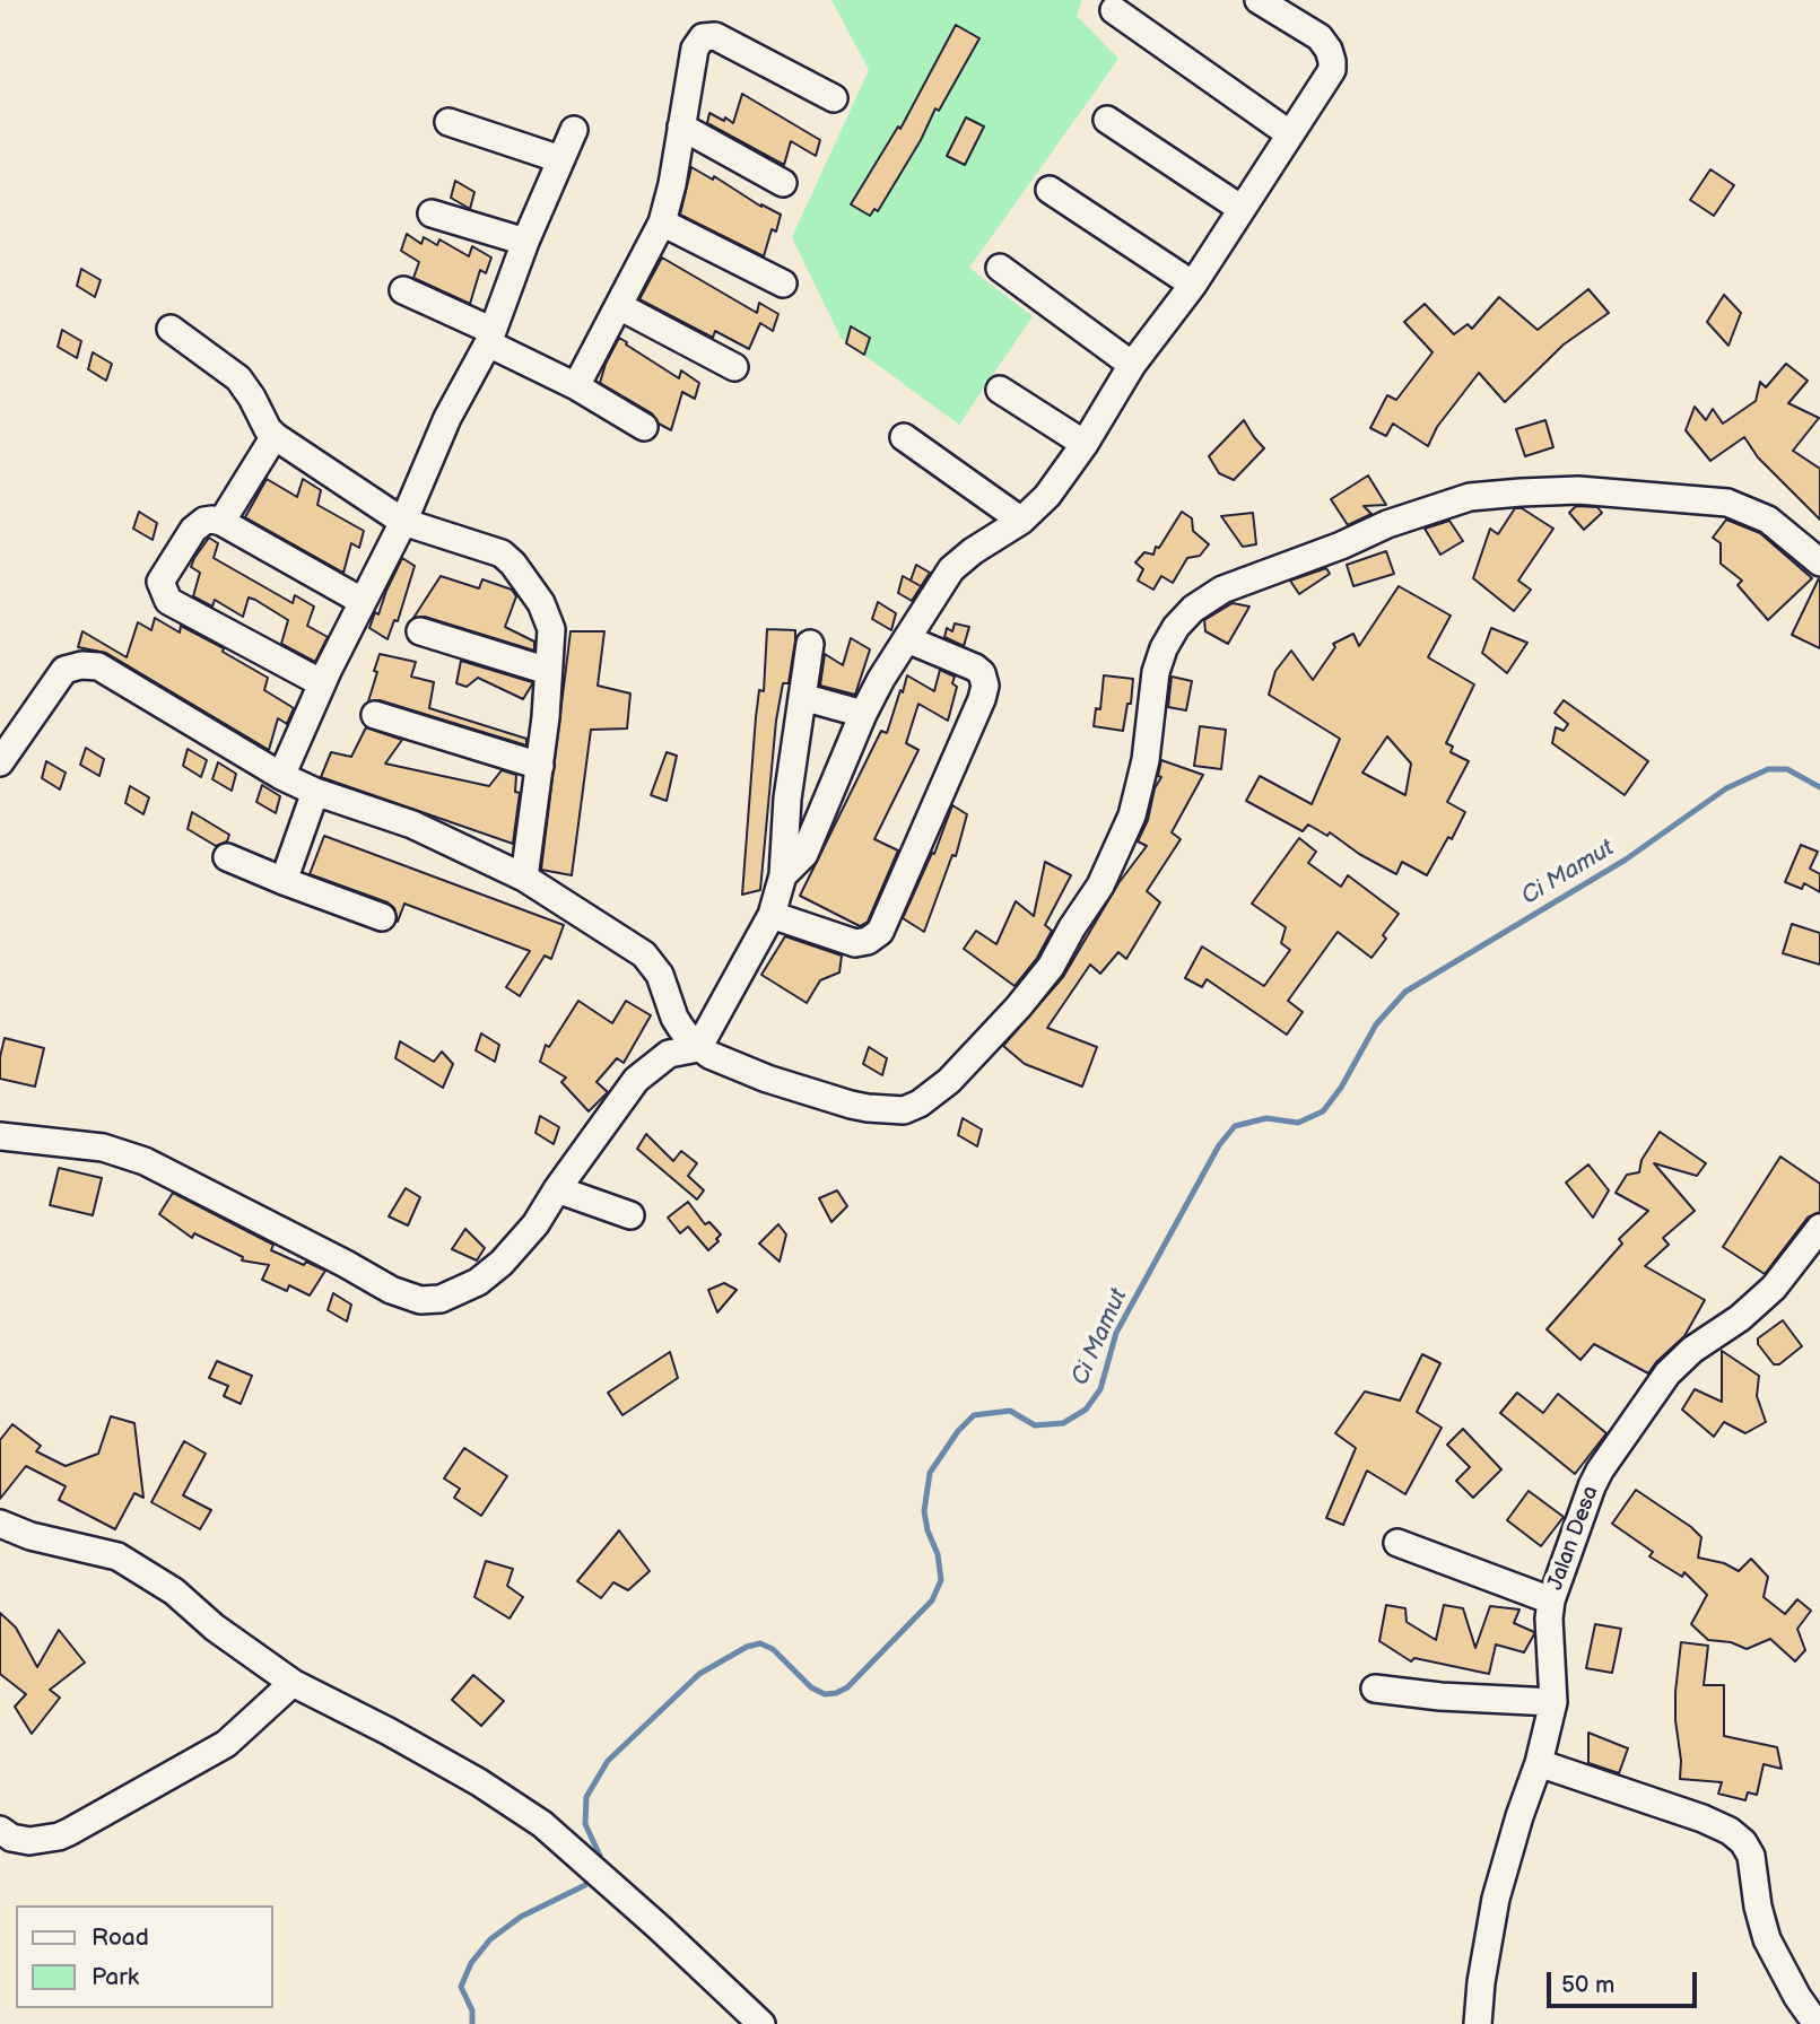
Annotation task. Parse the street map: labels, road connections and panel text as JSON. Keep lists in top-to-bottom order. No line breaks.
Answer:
{"streets":{"street":["Jalan Desa"]},"water":["Ci Mamut"],"legend":["Road","Park"],"scale_bar":"50 m"}
